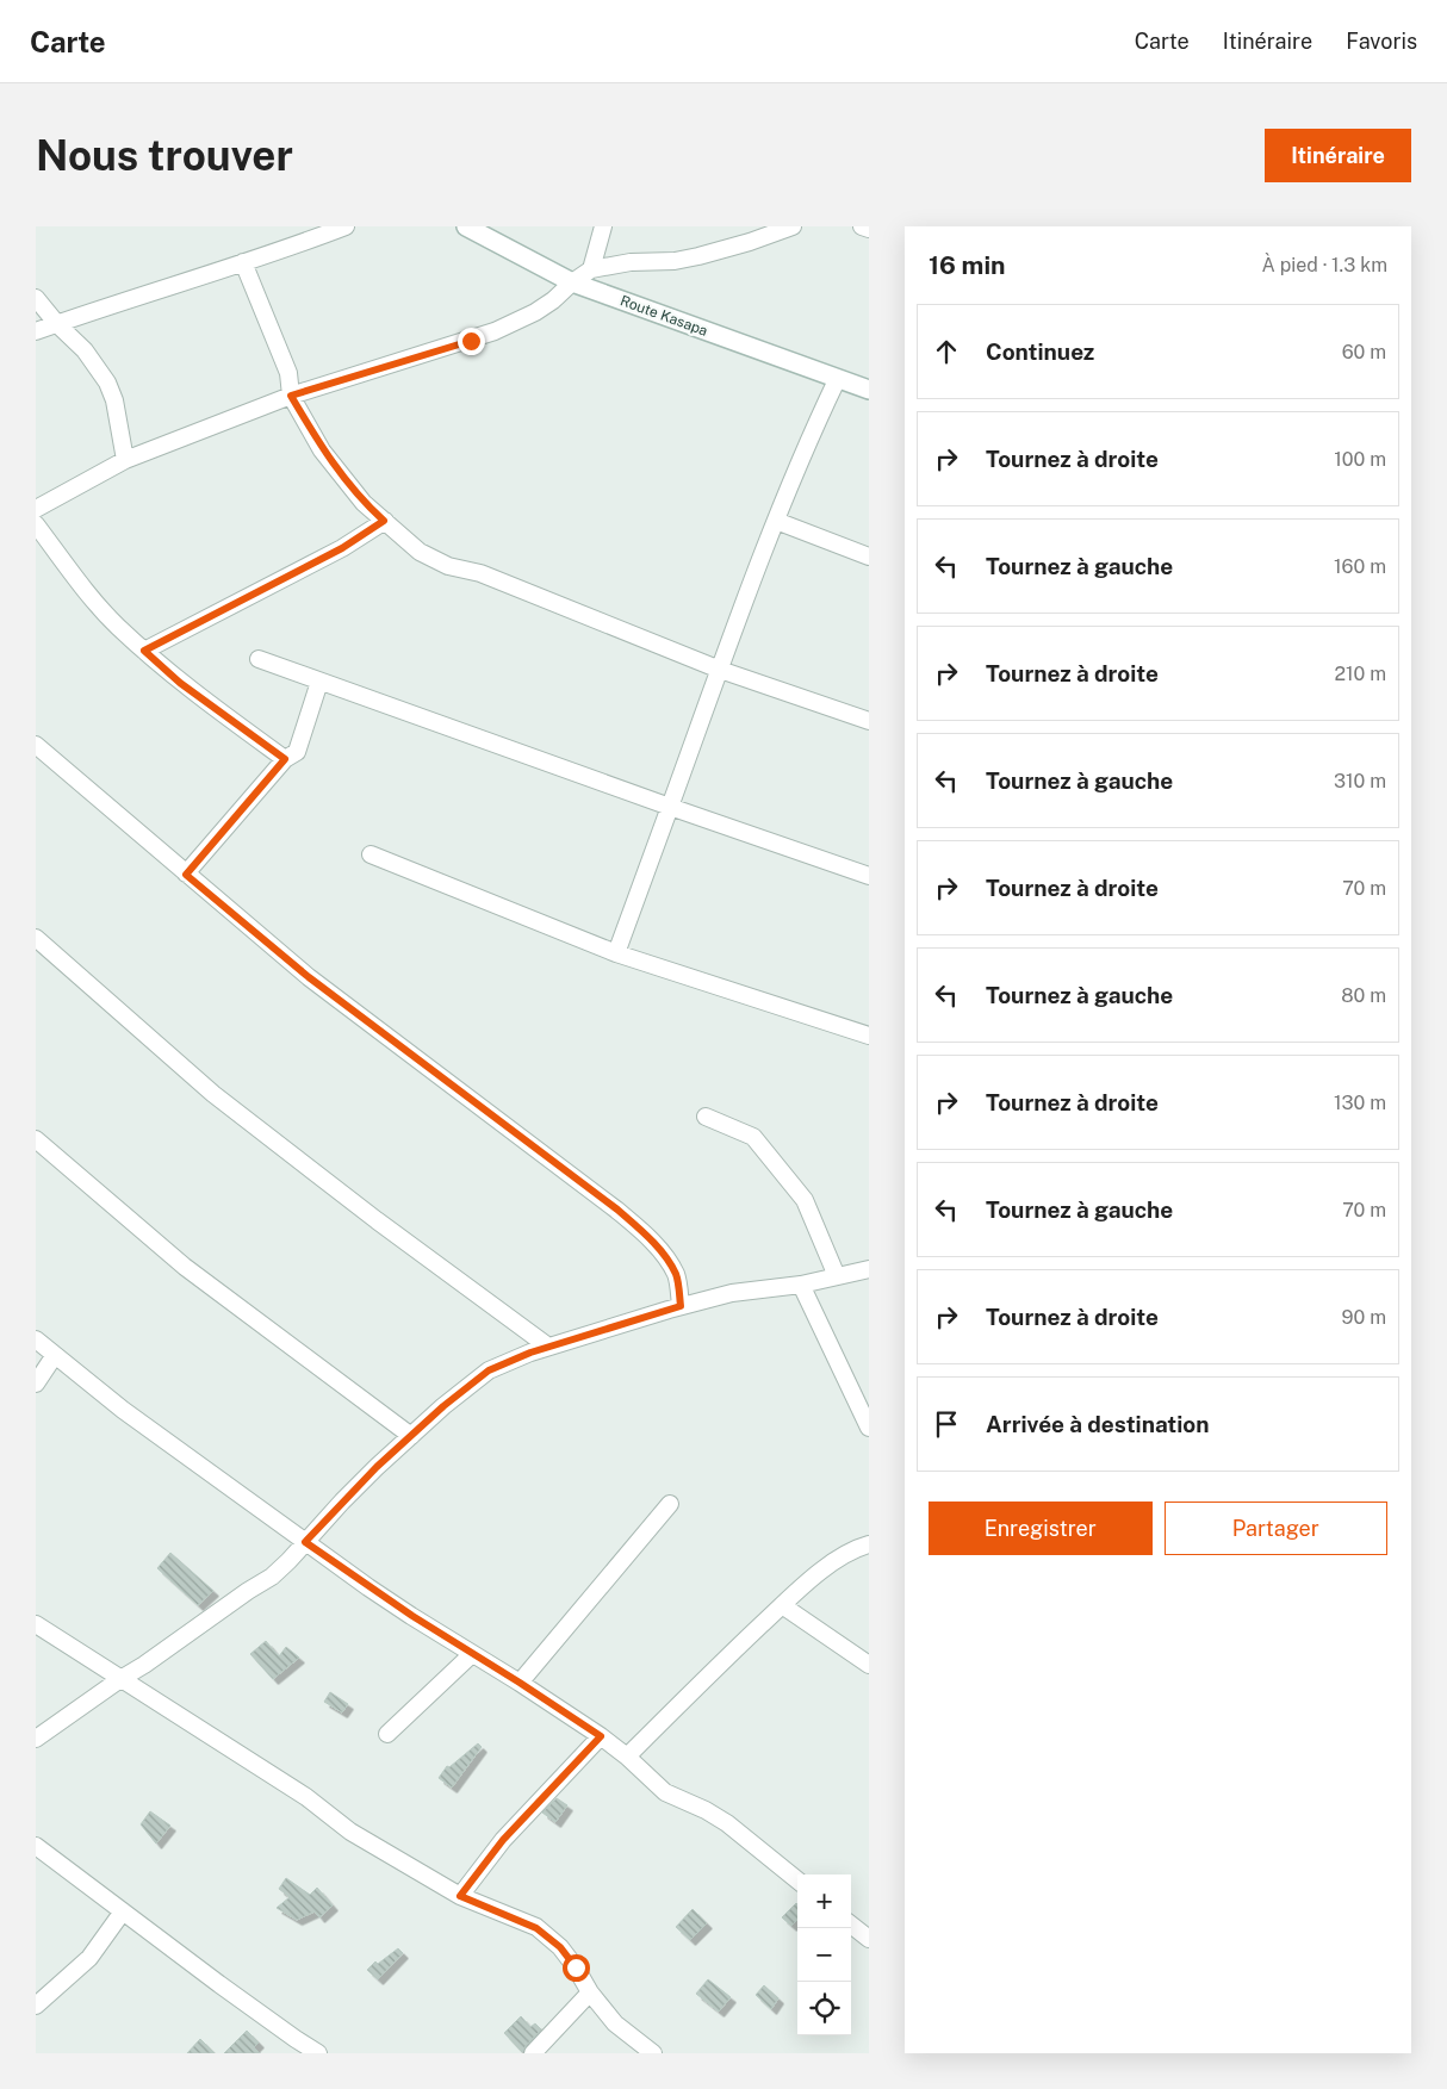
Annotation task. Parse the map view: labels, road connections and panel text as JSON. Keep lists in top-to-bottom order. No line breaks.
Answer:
{"streets":{"main road":["Route Kasapa"]},"page":{"header":"Carte","nav":["Carte","Itinéraire","Favoris"],"buttons":["Itinéraire",["Enregistrer","Partager"]],"title":"Nous trouver","heading":["16 min","À pied · 1.3 km"],"list":[["Continuez","60 m"],["Tournez à droite","100 m"],["Tournez à gauche","160 m"],["Tournez à droite","210 m"],["Tournez à gauche","310 m"],["Tournez à droite","70 m"],["Tournez à gauche","80 m"],["Tournez à droite","130 m"],["Tournez à gauche","70 m"],["Tournez à droite","90 m"],"Arrivée à destination"],"map_buttons":["+","−"]}}
